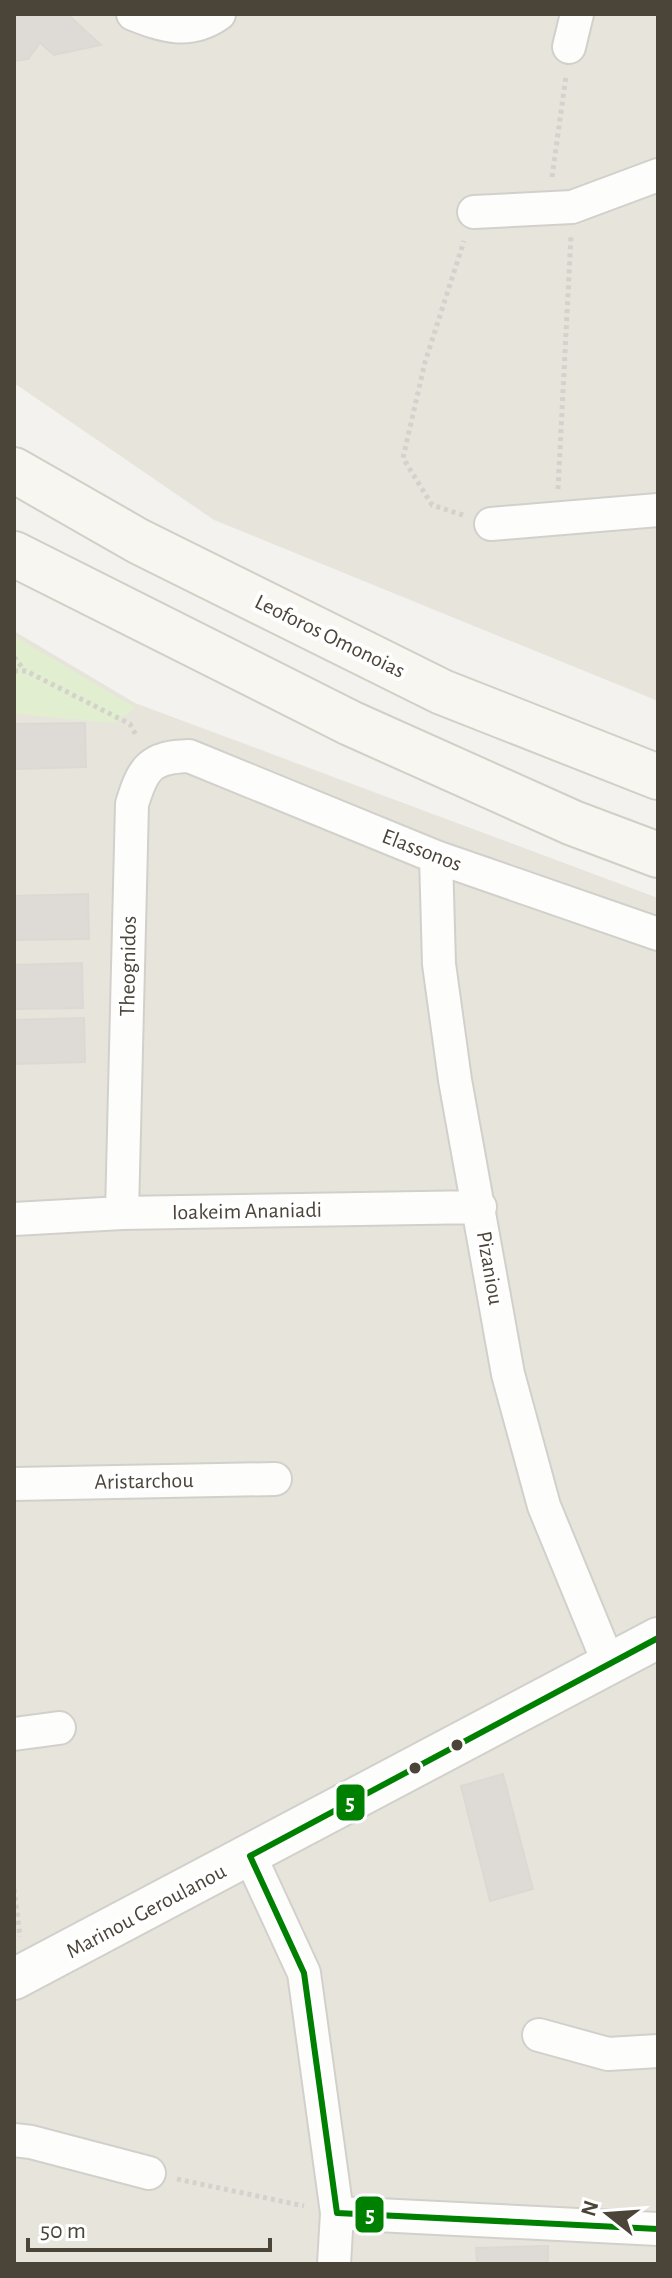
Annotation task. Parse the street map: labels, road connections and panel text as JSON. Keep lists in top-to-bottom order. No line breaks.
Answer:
{"streets":{"main road":["Leoforos Omonoias"],"street":["Elassonos","Theognidos","Ioakeim Ananiadi","Pizaniou","Aristarchou","Marinou Geroulanou"]},"crossings":[["Elassonos","Theognidos"],["Elassonos","Pizaniou"],["Theognidos","Ioakeim Ananiadi"],["Ioakeim Ananiadi","Pizaniou"],["Pizaniou","Marinou Geroulanou"]],"lines":["transit line 5"],"scale_bar":"50 m","north":"left"}
